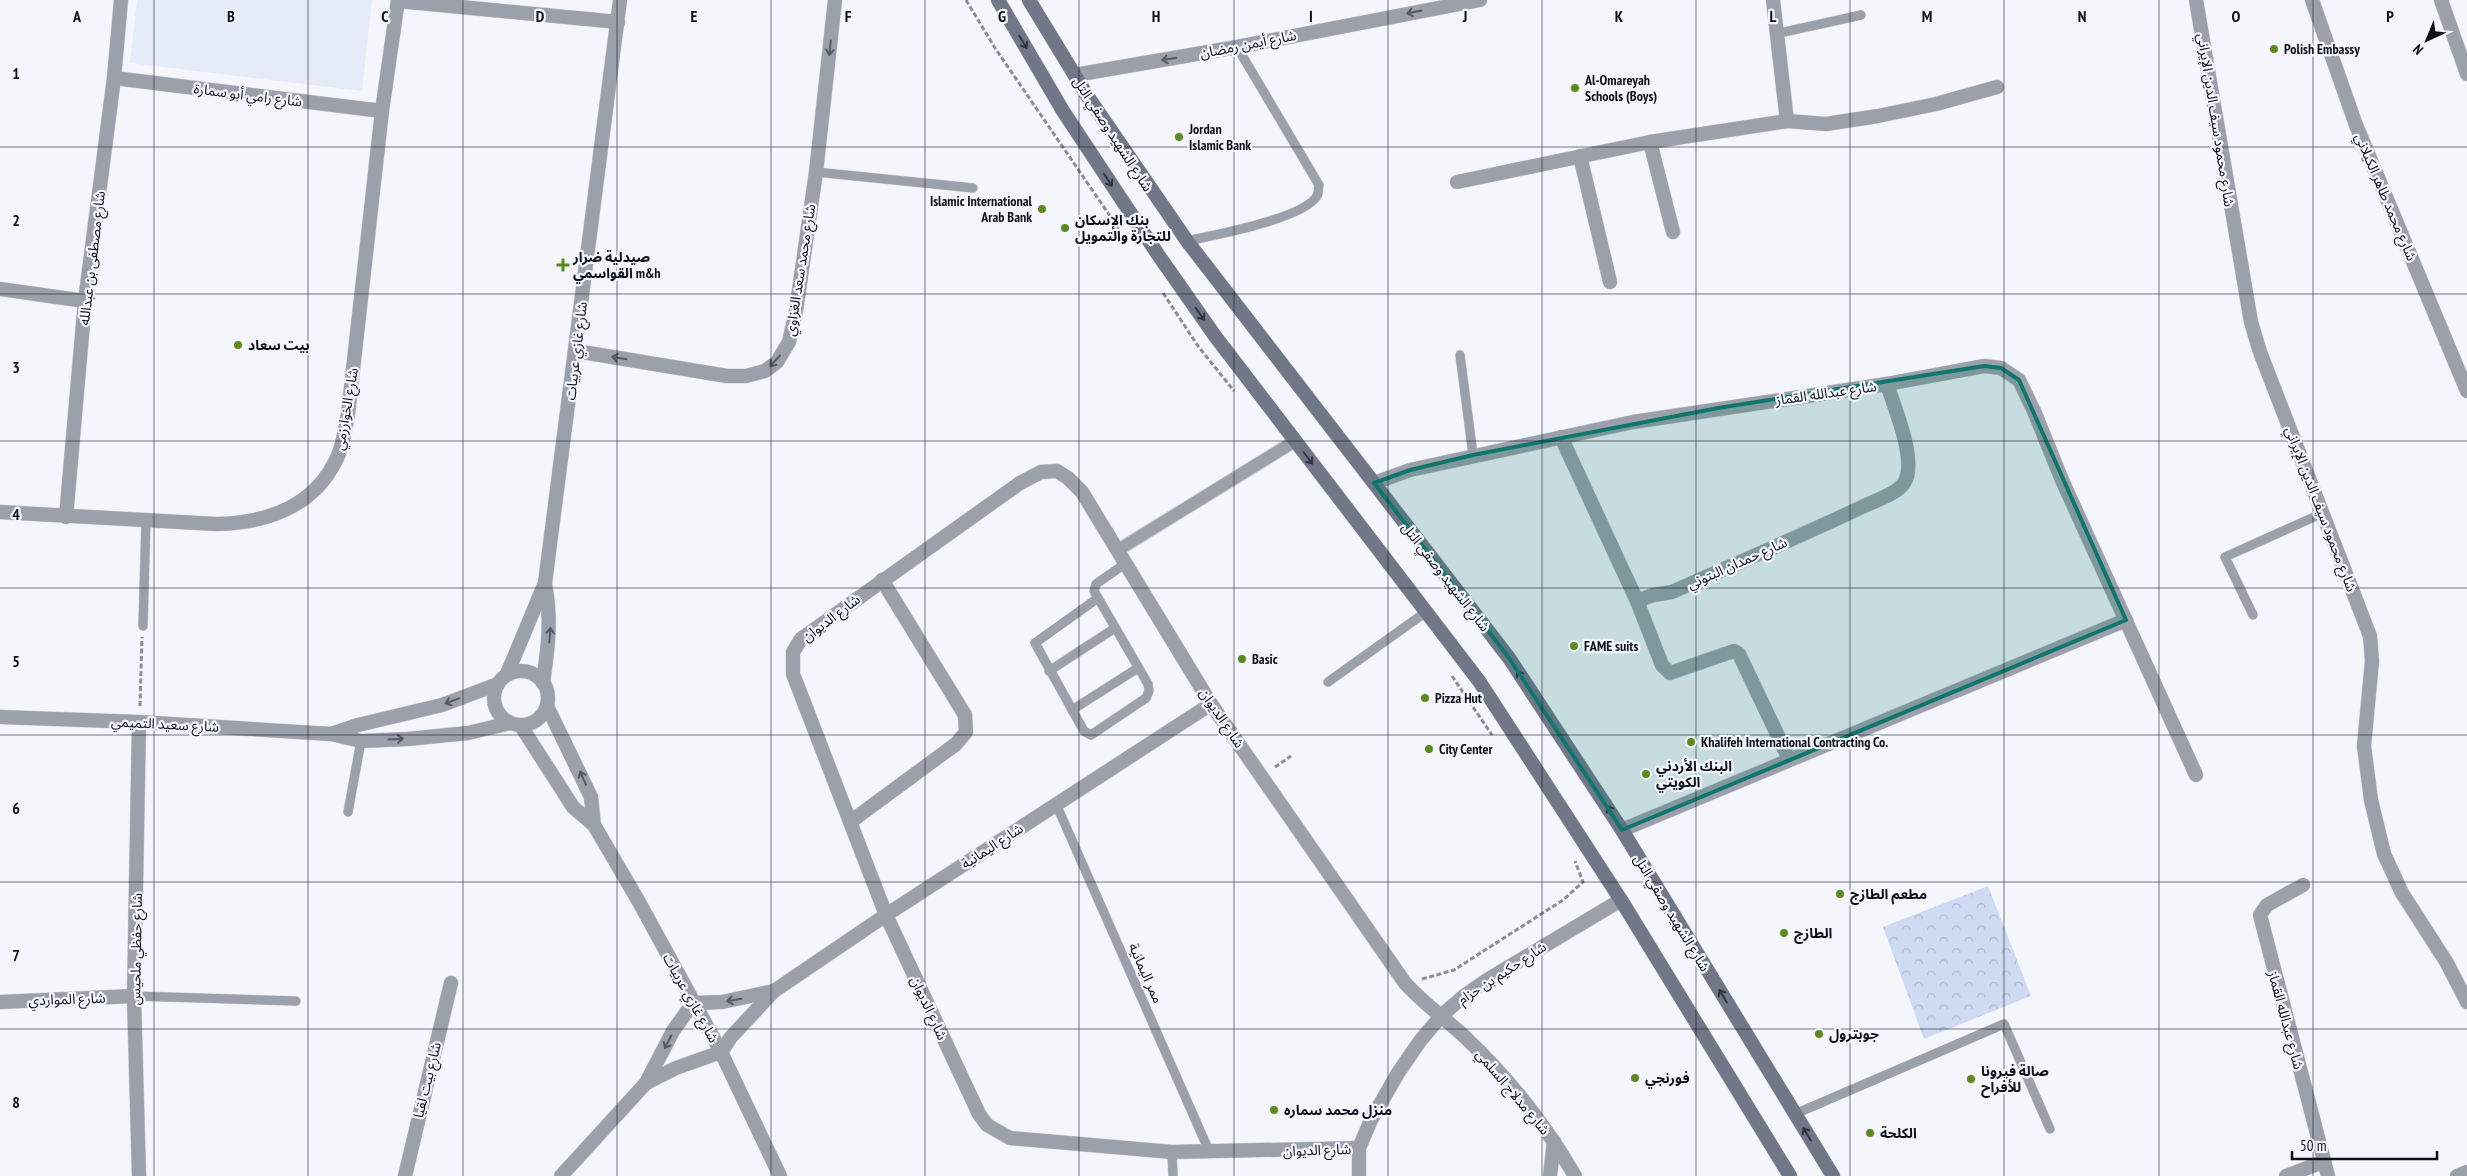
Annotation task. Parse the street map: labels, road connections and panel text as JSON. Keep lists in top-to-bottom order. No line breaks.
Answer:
{"streets":{"main road":["شارع الشهيد وصفي التل"],"street":["شارع أيمن رمضان","شارع رامي أبو سمارة","شارع محمود سيف الدين الإيراني","شارع محمد طاهر الكيلاني","شارع مصطفى بن عبدالله","شارع محمد سعد الغزاوي","شارع غازي عربيات","شارع عبدالله القماز","شارع الخوارزمي","شارع حمدان البتوني","شارع الديوان","شارع سعيد التميمي","شارع اليمانية","شارع حفظي ملحيس","شارع حكيم بن حزام","شارع المواردي","شارع بيت لقيا","شارع مدلاج السلمي"],"lane":["ممر اليمانية"]},"crossings":[["شارع أيمن رمضان","شارع الشهيد وصفي التل"],["شارع رامي أبو سمارة","شارع مصطفى بن عبدالله"],["شارع رامي أبو سمارة","شارع الخوارزمي"],["شارع الشهيد وصفي التل","شارع عبدالله القماز"],["شارع الشهيد وصفي التل","شارع حكيم بن حزام"],["شارع مصطفى بن عبدالله","شارع الخوارزمي"],["شارع محمد سعد الغزاوي","شارع غازي عربيات"],["شارع غازي عربيات","شارع سعيد التميمي"],["شارع غازي عربيات","شارع اليمانية"],["شارع عبدالله القماز","شارع حمدان البتوني"],["شارع الديوان","شارع اليمانية"],["شارع الديوان","ممر اليمانية"],["شارع الديوان","شارع حكيم بن حزام"],["شارع الديوان","شارع مدلاج السلمي"],["شارع سعيد التميمي","شارع حفظي ملحيس"],["شارع اليمانية","ممر اليمانية"],["شارع حفظي ملحيس","شارع المواردي"],["شارع حكيم بن حزام","شارع مدلاج السلمي"]],"one_way":["شارع أيمن رمضان"],"places":{"other":["Polish Embassy","Al-Omareyah Schools (Boys)","Jordan Islamic Bank","Islamic International Arab Bank","بنك الإسكان للتجارة والتمويل","بيت سعاد","FAME suits","Basic","Pizza Hut","Khalifeh International Contracting Co.","City Center","البنك الأردني الكويتي","مطعم الطازج","الطازج","جوبترول","فورنجي","صالة فيرونا للأفراح","منزل محمد سماره","الكلحة"],"health":["صيدلية ضرار القواسمي m&h"]},"scale_bar":"50 m","north":"bottom left","grid":{"columns":["A","B","C","D","E","F","G","H","I","J","K","L","M","N","O","P"],"rows":["1","2","3","4","5","6","7","8"]}}
